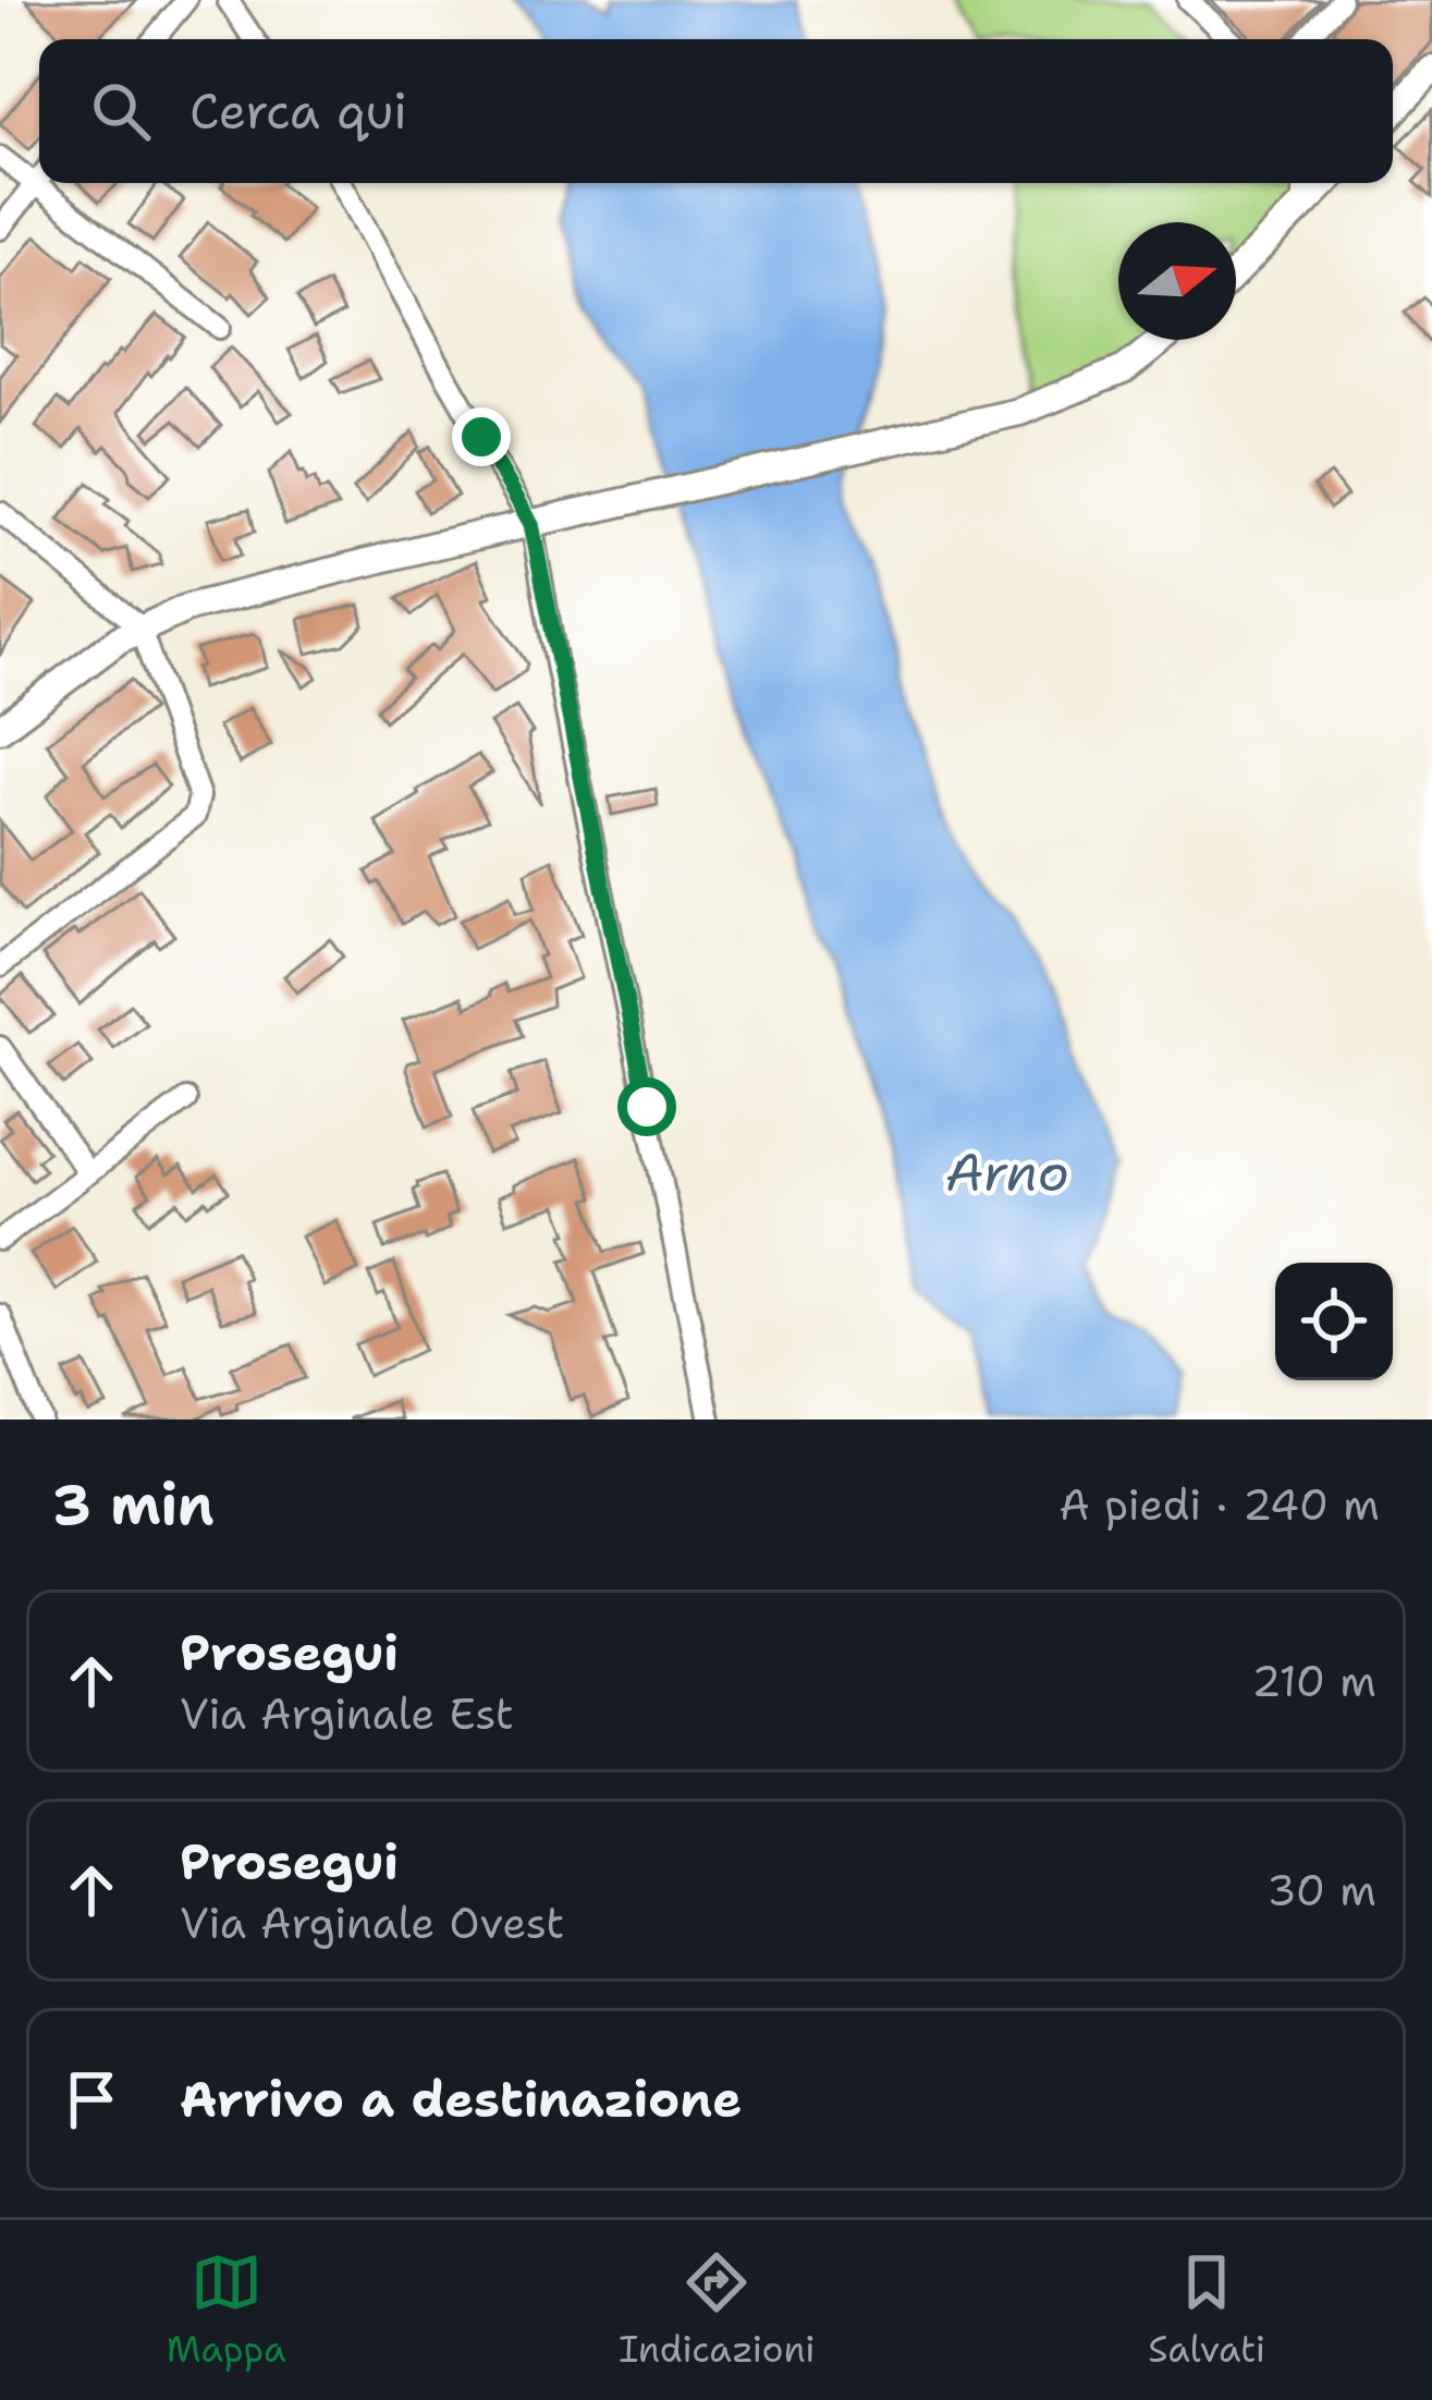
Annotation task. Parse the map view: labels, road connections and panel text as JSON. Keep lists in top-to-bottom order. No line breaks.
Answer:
{"water":["Arno"],"north":"right","page":{"search":"Cerca qui","heading":["3 min","A piedi · 240 m"],"list":[["Prosegui","Via Arginale Est","210 m"],["Prosegui","Via Arginale Ovest","30 m"],"Arrivo a destinazione"],"nav":["Mappa","Indicazioni","Salvati"]}}
